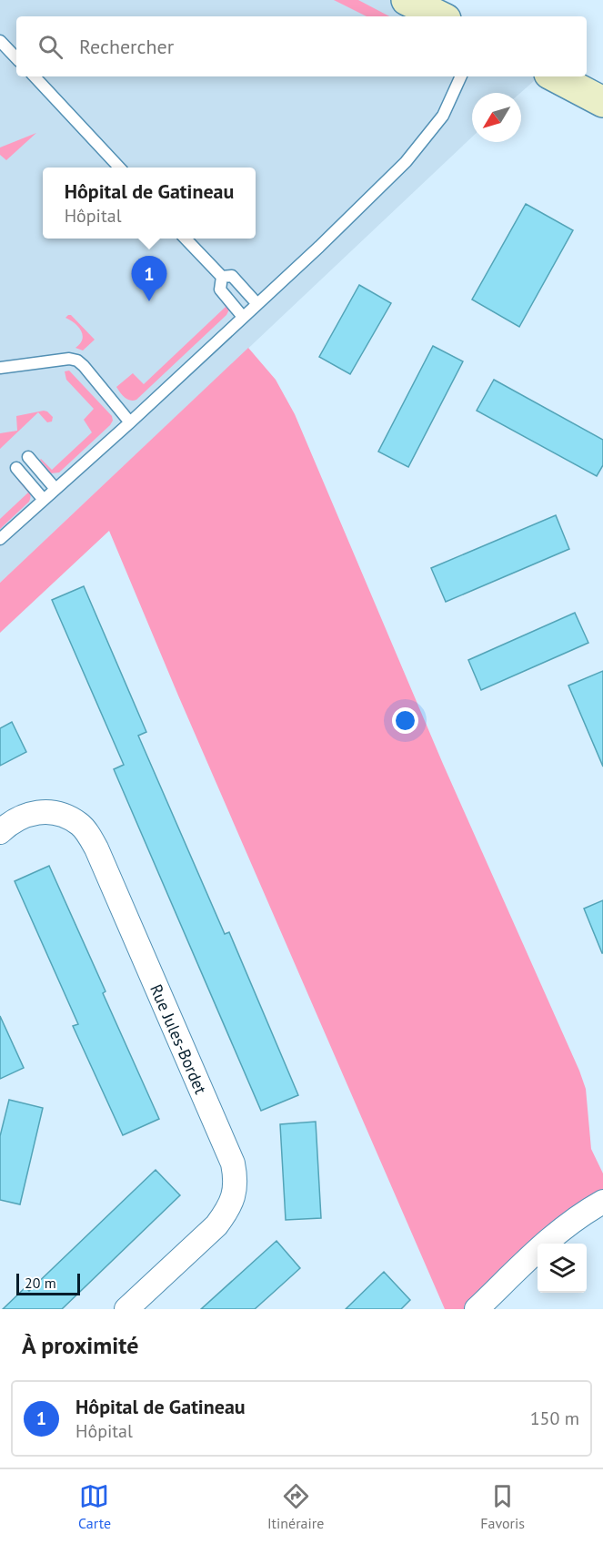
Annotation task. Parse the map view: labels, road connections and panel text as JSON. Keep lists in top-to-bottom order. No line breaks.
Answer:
{"streets":{"street":["Rue Jules-Bordet"]},"scale_bar":"20 m","north":"bottom left","page":{"search":"Rechercher","popup":["Hôpital de Gatineau","Hôpital"],"pins":"1","scale":"20 m","heading":"À proximité","list":[{"mark":"1","name":"Hôpital de Gatineau","note":"Hôpital","value":"150 m"}],"nav":["Carte","Itinéraire","Favoris"]}}
